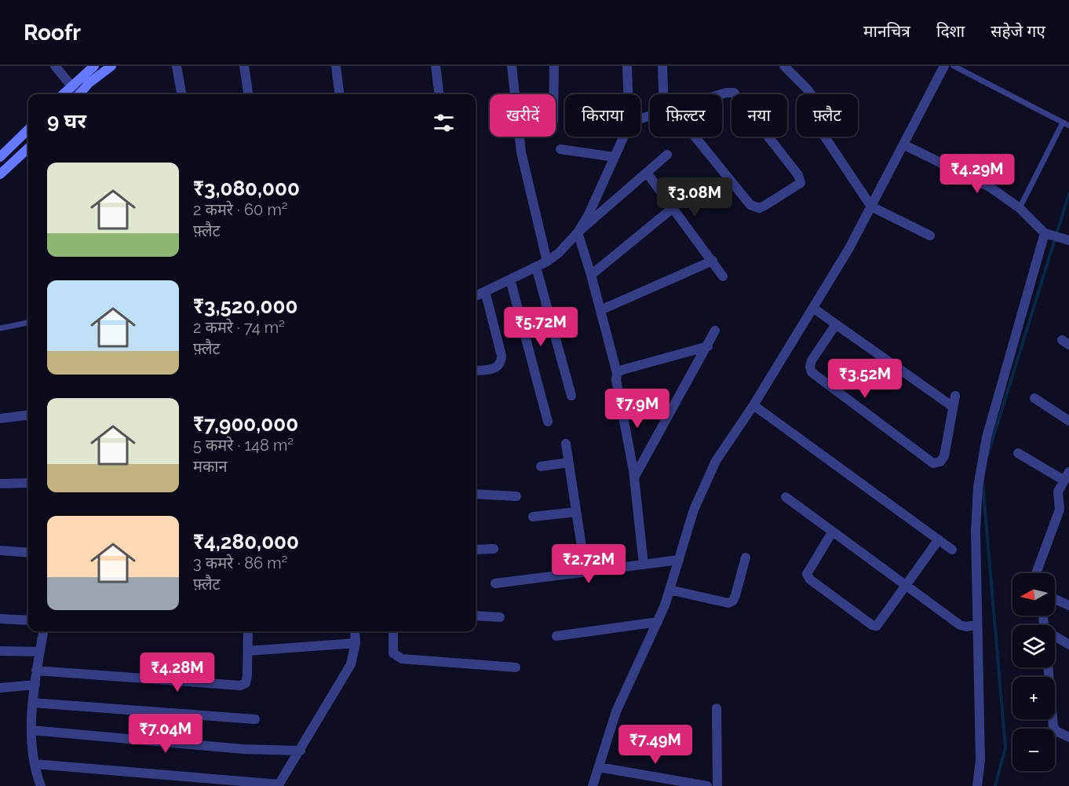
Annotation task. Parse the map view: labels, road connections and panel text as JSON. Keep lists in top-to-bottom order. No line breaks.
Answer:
{"north":"left","page":{"header":"Roofr","nav":["मानचित्र","दिशा","सहेजे गए"],"chip":["खरीदें","किराया","फ़िल्टर","नया","फ़्लैट"],"heading":"9 घर","list":[{"name":"₹3,080,000","note":"2 कमरे · 60 m² · फ़्लैट"},{"name":"₹3,520,000","note":"2 कमरे · 74 m² · फ़्लैट"},{"name":"₹7,900,000","note":"5 कमरे · 148 m² · मकान"},{"name":"₹4,280,000","note":"3 कमरे · 86 m² · फ़्लैट"}],"price":["₹4.29M","₹3.08M","₹5.72M","₹3.52M","₹7.9M","₹2.72M","₹4.28M","₹7.04M","₹7.49M"],"map_buttons":["+","−"]}}
